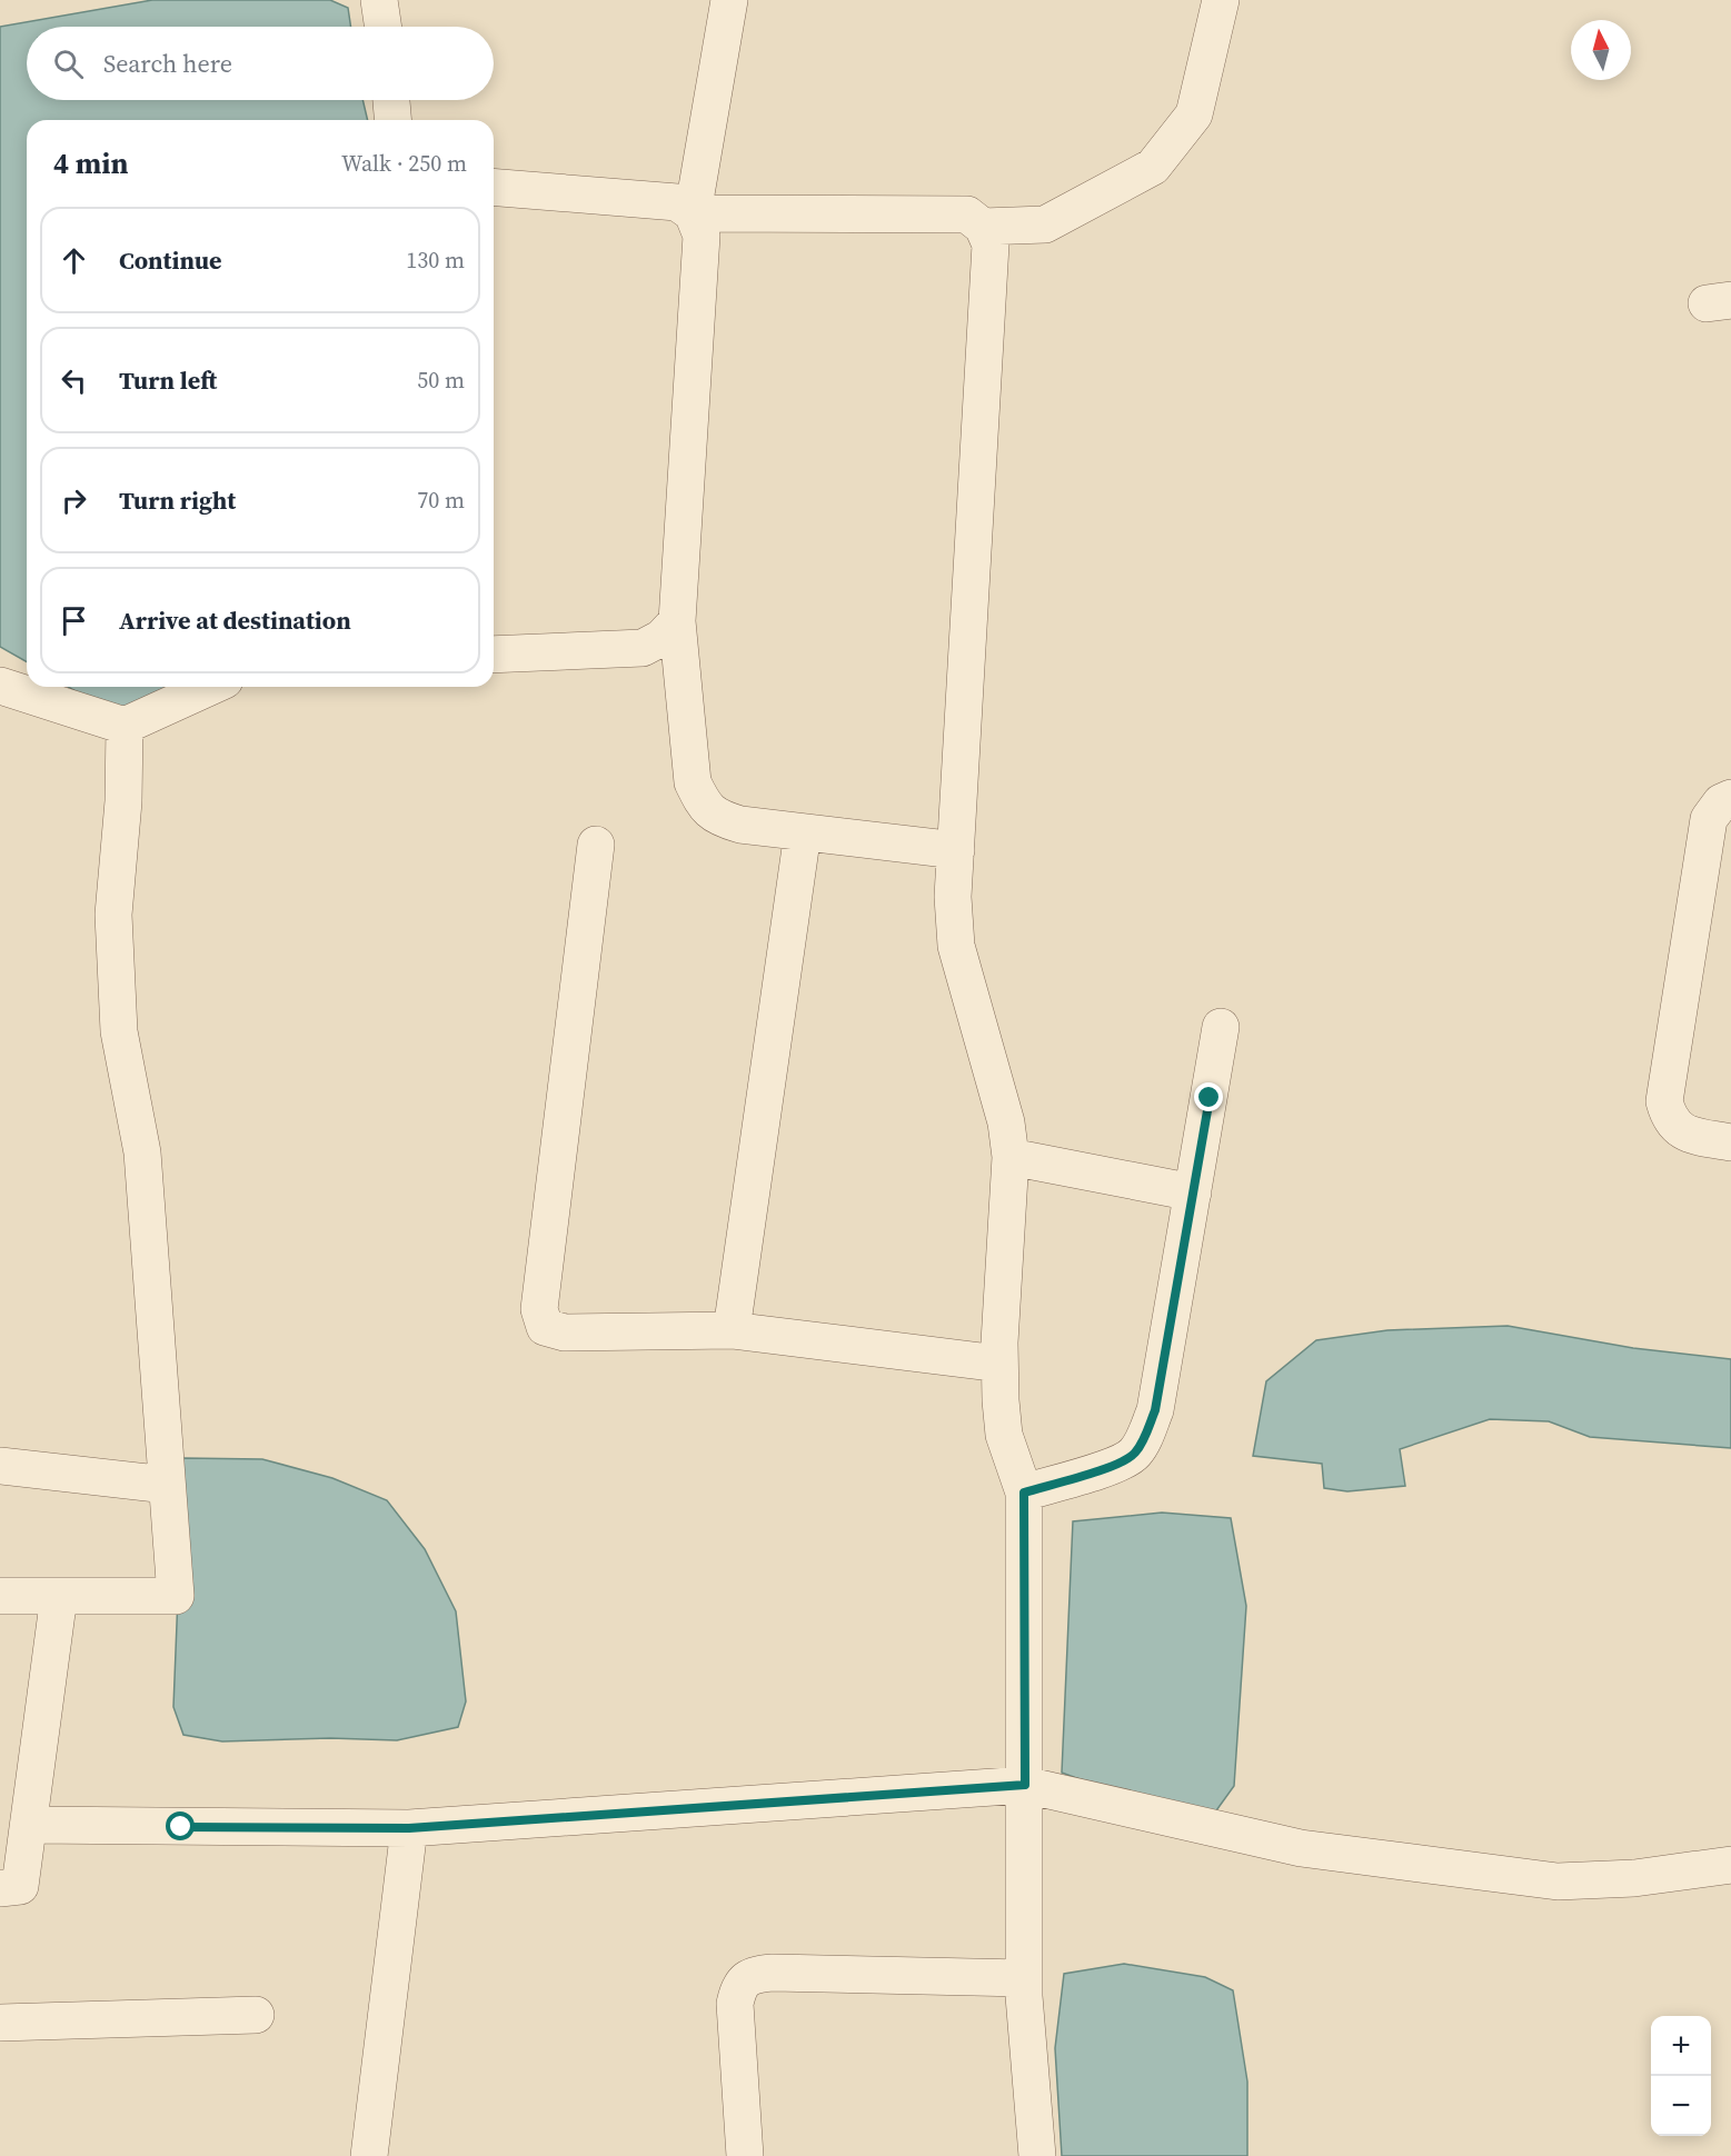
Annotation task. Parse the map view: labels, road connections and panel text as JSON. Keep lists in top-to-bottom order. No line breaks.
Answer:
{"north":"top","page":{"search":"Search here","heading":["4 min","Walk · 250 m"],"list":[["Continue","130 m"],["Turn left","50 m"],["Turn right","70 m"],"Arrive at destination"],"map_buttons":["+","−"]}}
